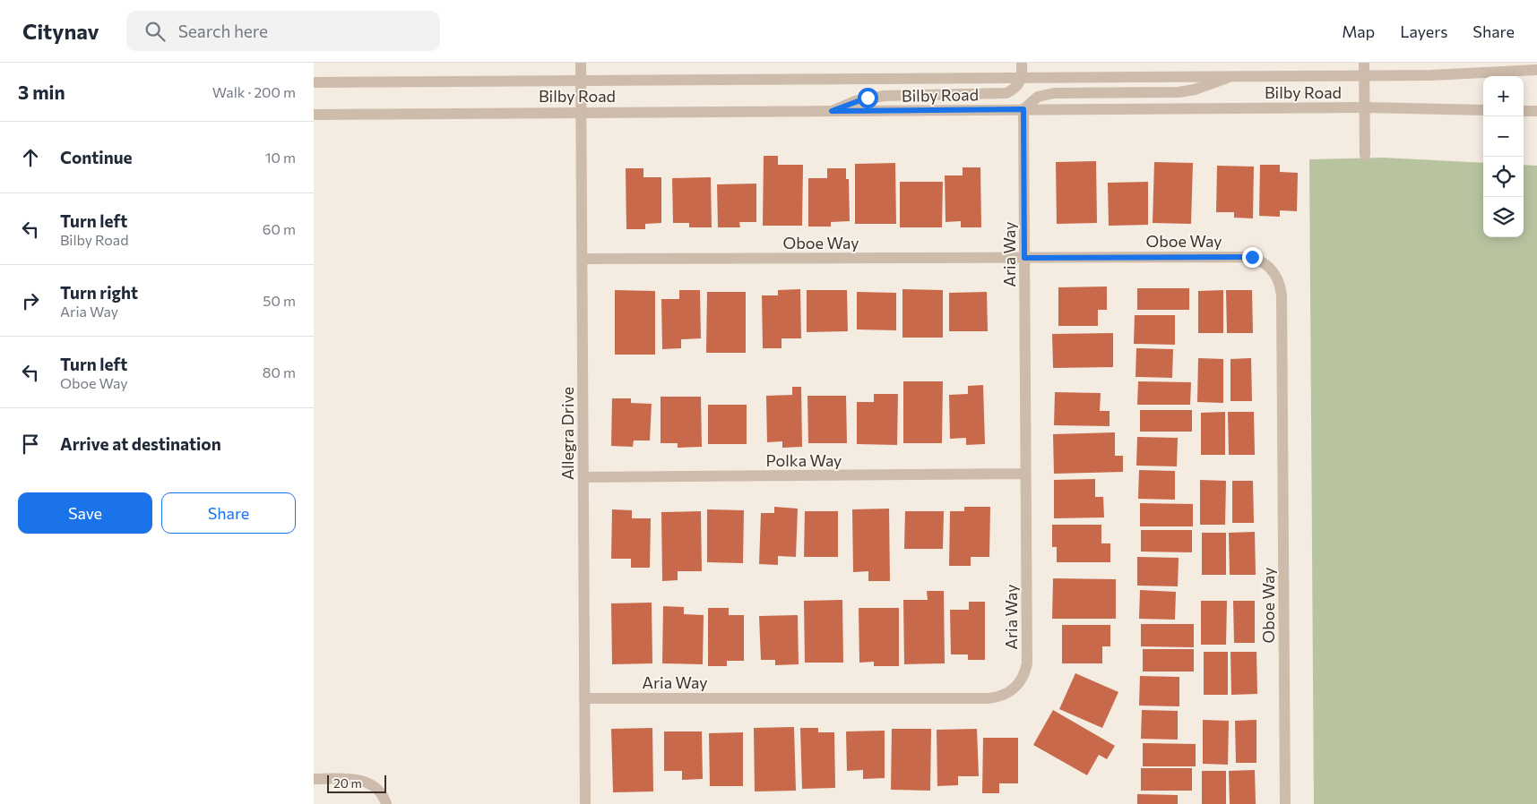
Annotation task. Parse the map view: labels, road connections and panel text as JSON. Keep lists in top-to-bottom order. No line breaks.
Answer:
{"streets":{"street":["Bilby Road","Oboe Way","Aria Way","Allegra Drive","Polka Way"]},"crossings":[["Bilby Road","Aria Way"],["Bilby Road","Allegra Drive"],["Oboe Way","Aria Way"],["Oboe Way","Allegra Drive"],["Aria Way","Allegra Drive"],["Aria Way","Polka Way"],["Allegra Drive","Polka Way"]],"scale_bar":"20 m","page":{"header":"Citynav","search":"Search here","nav":["Map","Layers","Share"],"heading":["3 min","Walk · 200 m"],"map_buttons":["+","−"],"list":[["Continue","10 m"],["Turn left","Bilby Road","60 m"],["Turn right","Aria Way","50 m"],["Turn left","Oboe Way","80 m"],"Arrive at destination"],"buttons":["Save","Share"],"scale":"20 m"}}
